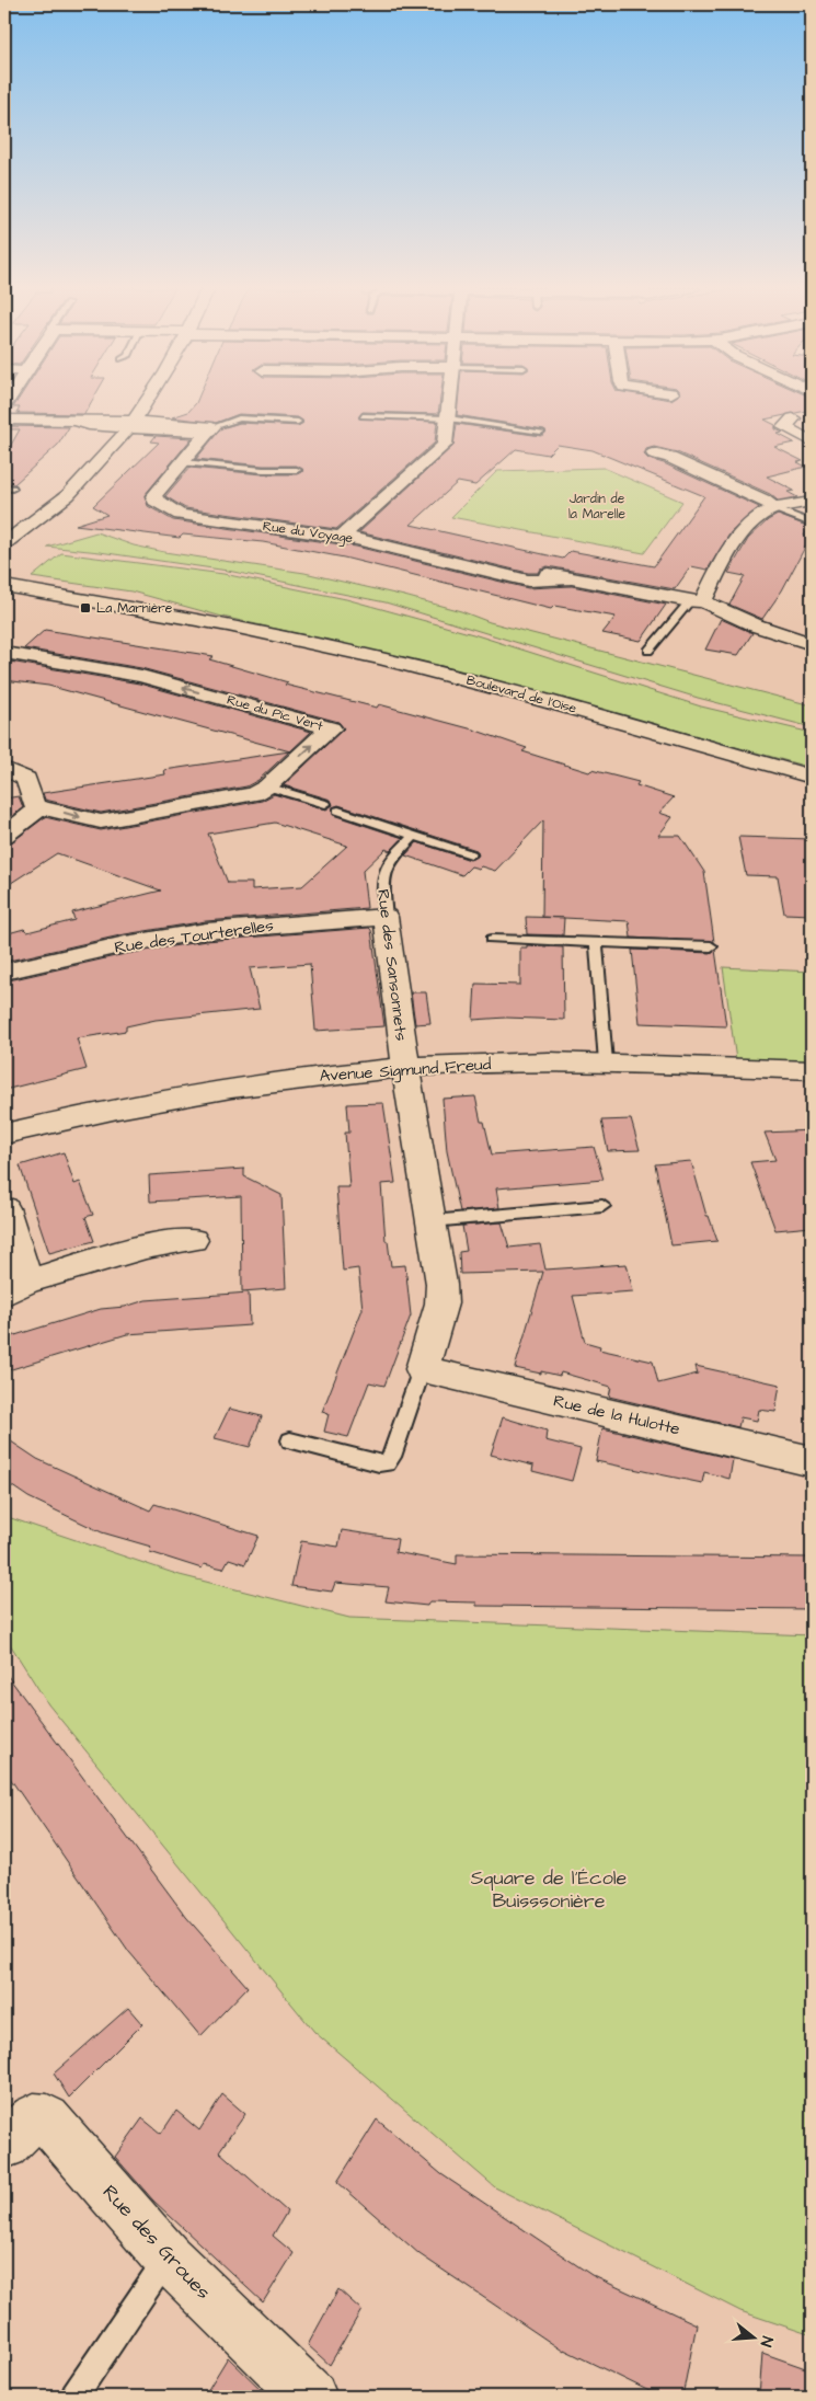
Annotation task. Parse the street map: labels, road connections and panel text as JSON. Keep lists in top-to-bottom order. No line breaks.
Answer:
{"streets":{"street":["Rue du Voyage","Boulevard de l'Oise","Rue du Pic Vert","Rue des Tourterelles","Rue des Sansonnets","Avenue Sigmund Freud","Rue de la Hulotte","Rue des Groues"]},"crossings":[["Rue des Tourterelles","Rue des Sansonnets"],["Rue des Sansonnets","Avenue Sigmund Freud"]],"parks":["Jardin de la Marelle","Square de l'École Buisssonière"],"places":{"transit":["La Marnière"]},"north":"right"}
